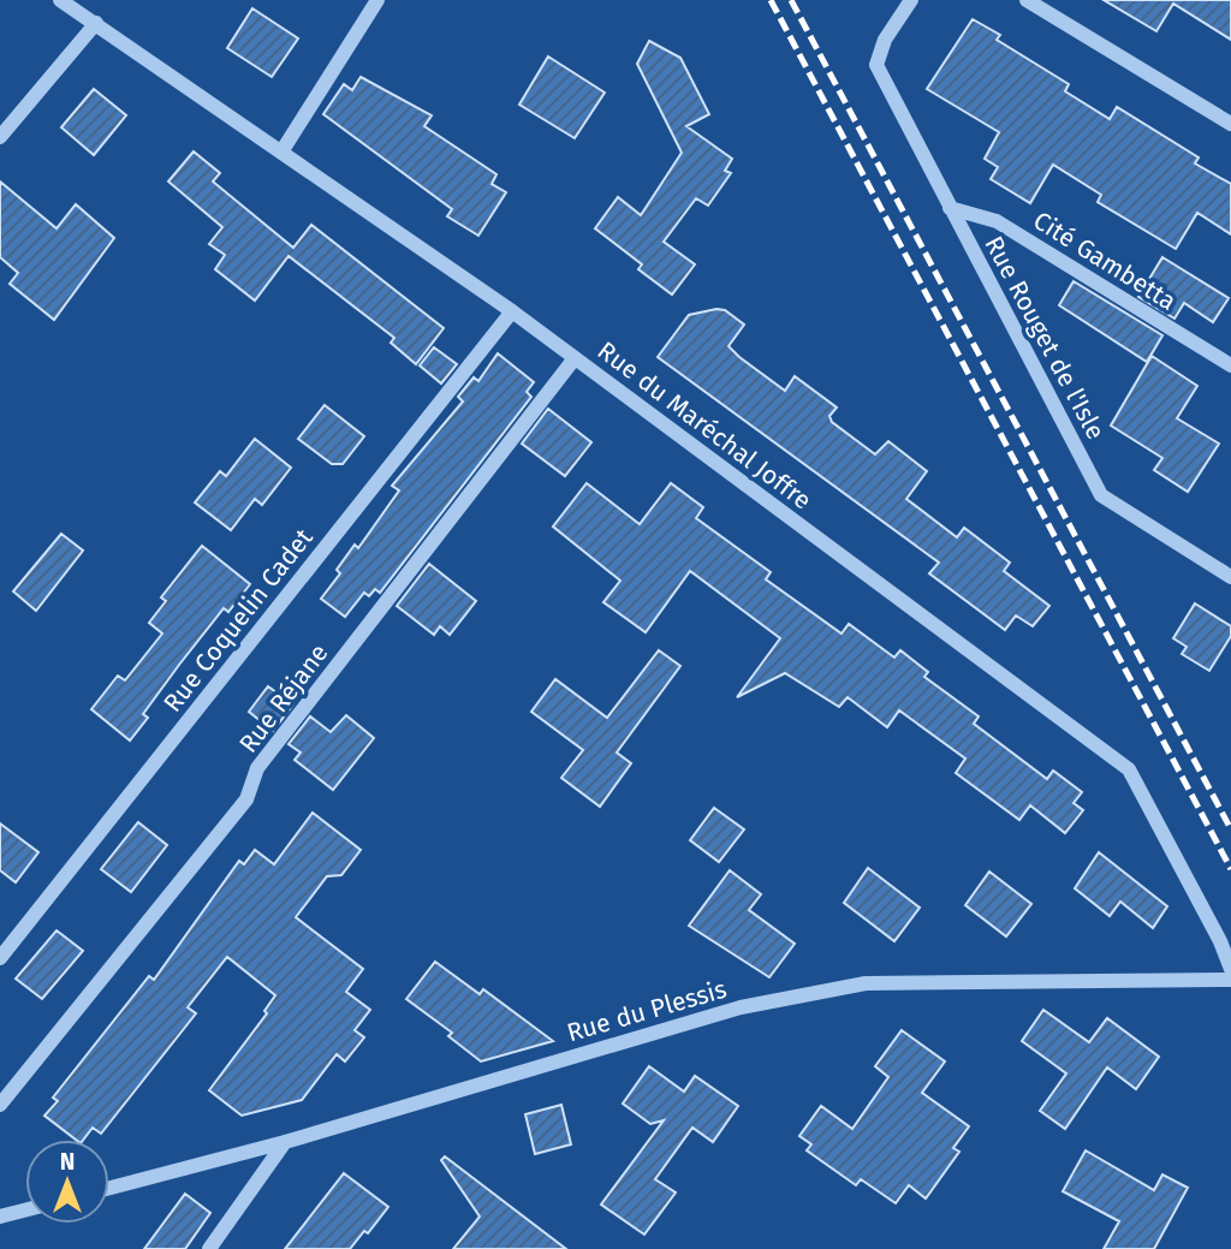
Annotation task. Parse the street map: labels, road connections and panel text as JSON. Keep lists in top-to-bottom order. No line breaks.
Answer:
{"streets":{"street":["Cité Gambetta","Rue Rouget de l'Isle","Rue du Maréchal Joffre","Rue Coquelin Cadet","Rue Réjane","Rue du Plessis"]},"crossings":[["Cité Gambetta","Rue Rouget de l'Isle"],["Rue du Maréchal Joffre","Rue Coquelin Cadet"],["Rue du Maréchal Joffre","Rue Réjane"]],"north":"top"}
